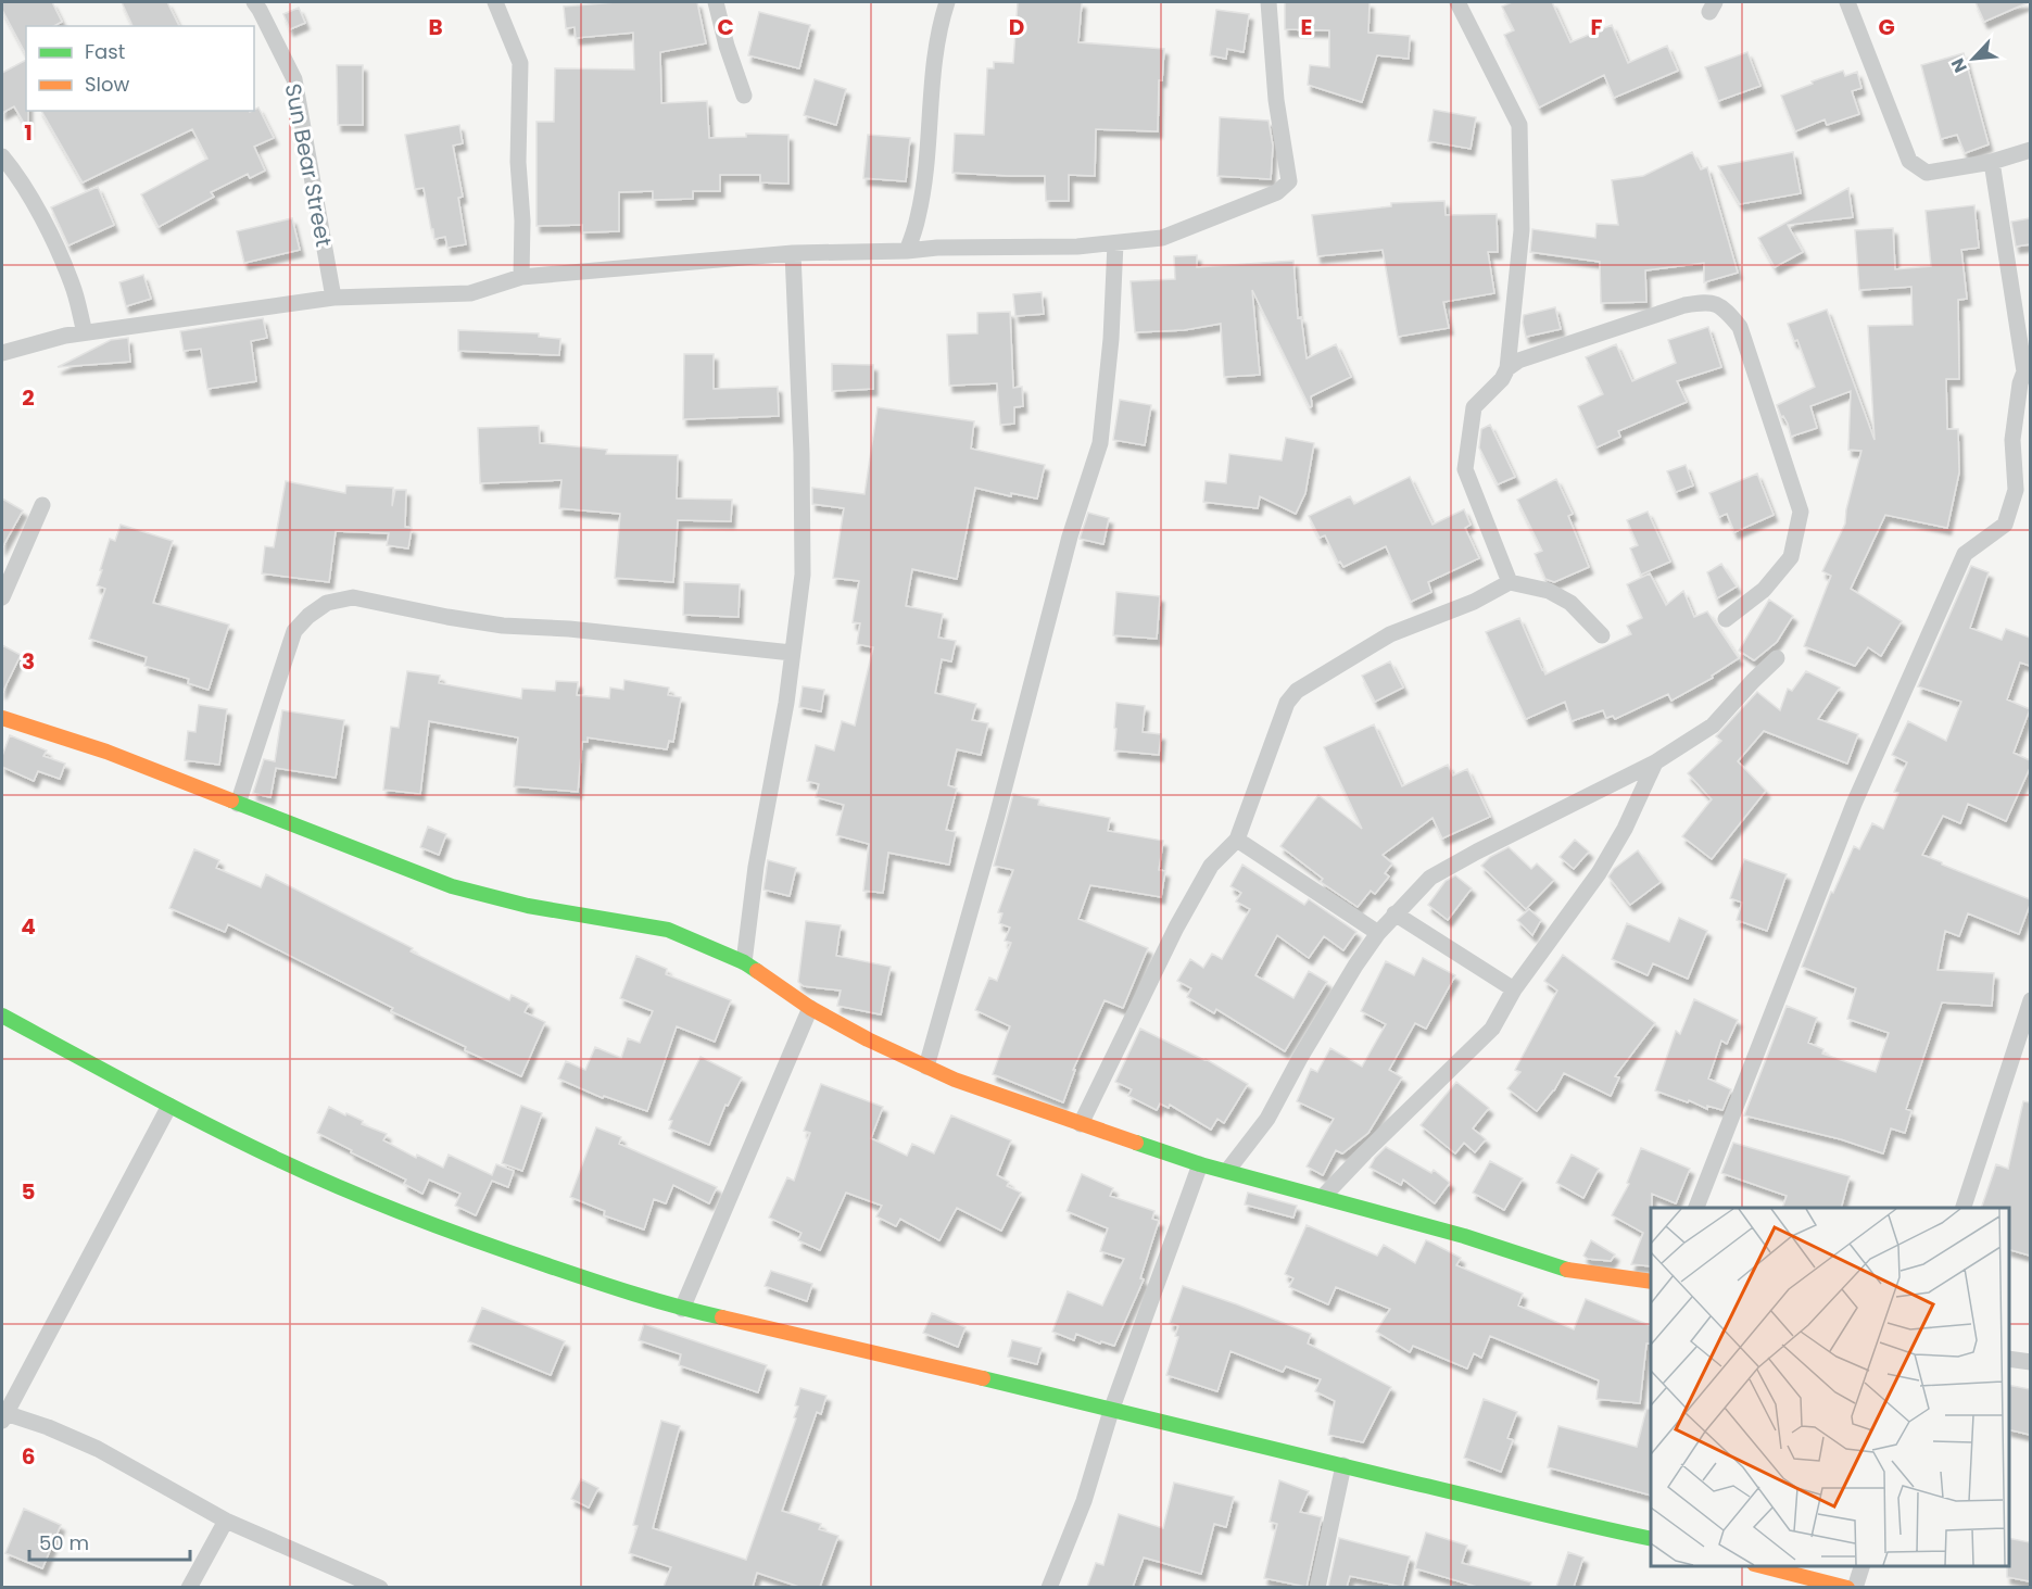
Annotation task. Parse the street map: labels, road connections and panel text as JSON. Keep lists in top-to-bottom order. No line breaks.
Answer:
{"streets":{"street":["Sun Bear Street"]},"legend":["Fast","Slow"],"scale_bar":"50 m","north":"bottom left","grid":{"columns":["B","C","D","E","F","G"],"rows":["1","2","3","4","5","6"]}}
